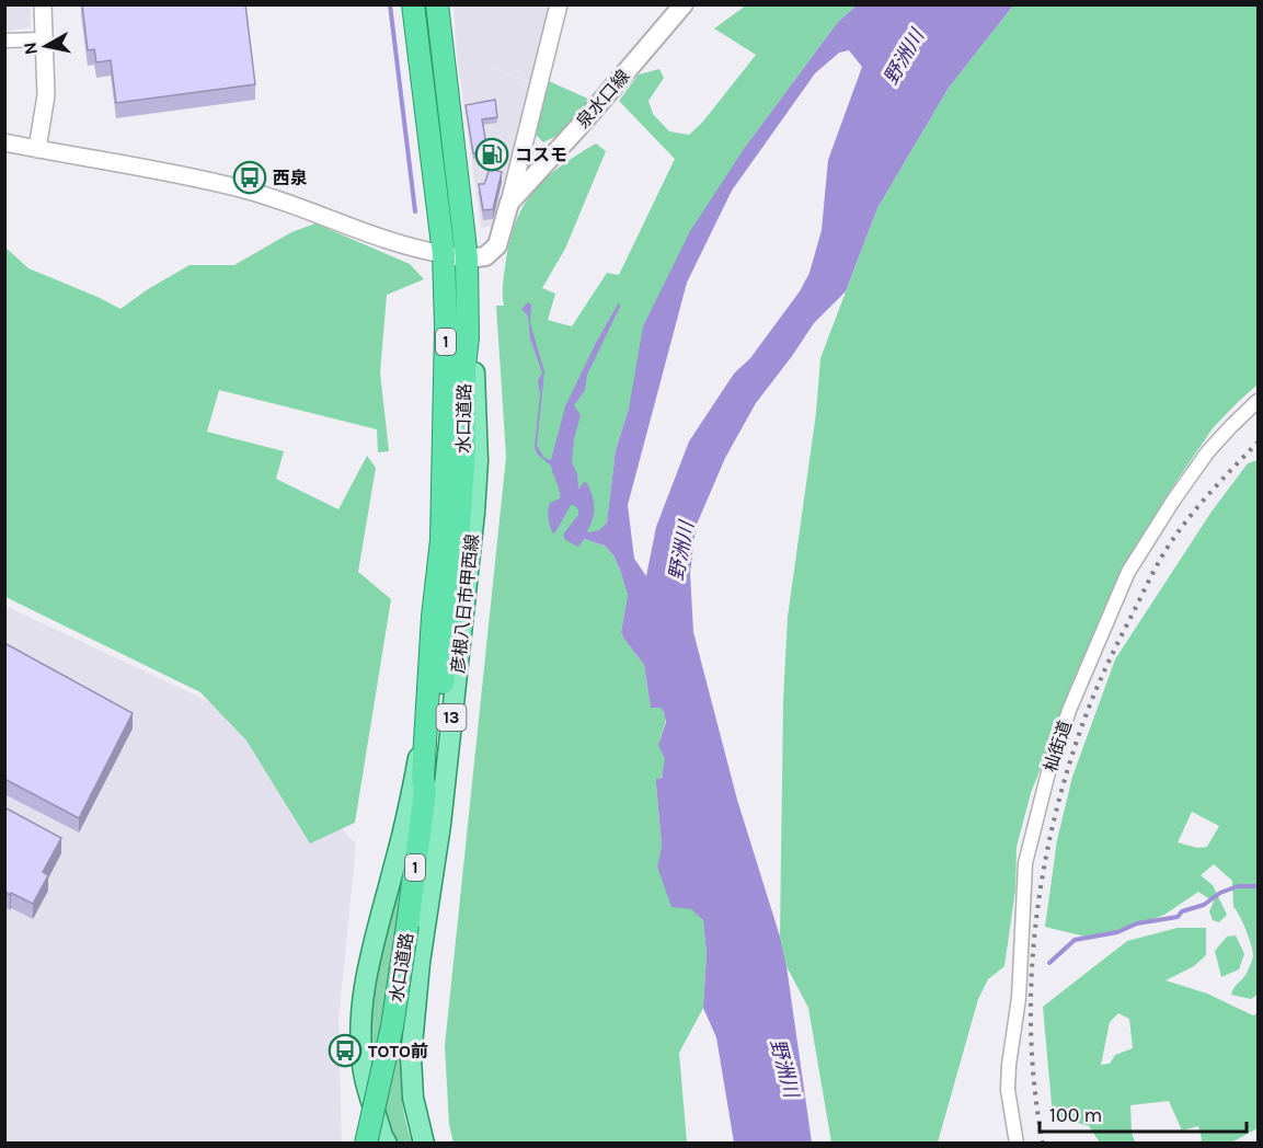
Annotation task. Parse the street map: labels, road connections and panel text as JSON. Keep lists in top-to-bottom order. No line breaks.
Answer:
{"streets":{"highway":["1","水口道路"],"main road":["泉水口線","彦根八日市甲西線","13"],"street":["杣街道"]},"crossings":[["泉水口線","水口道路"],["水口道路","彦根八日市甲西線"]],"water":["野洲川"],"places":{"fuel station":["コスモ"],"bus stop":["西泉","TOTO前"]},"scale_bar":"100 m","north":"left"}
